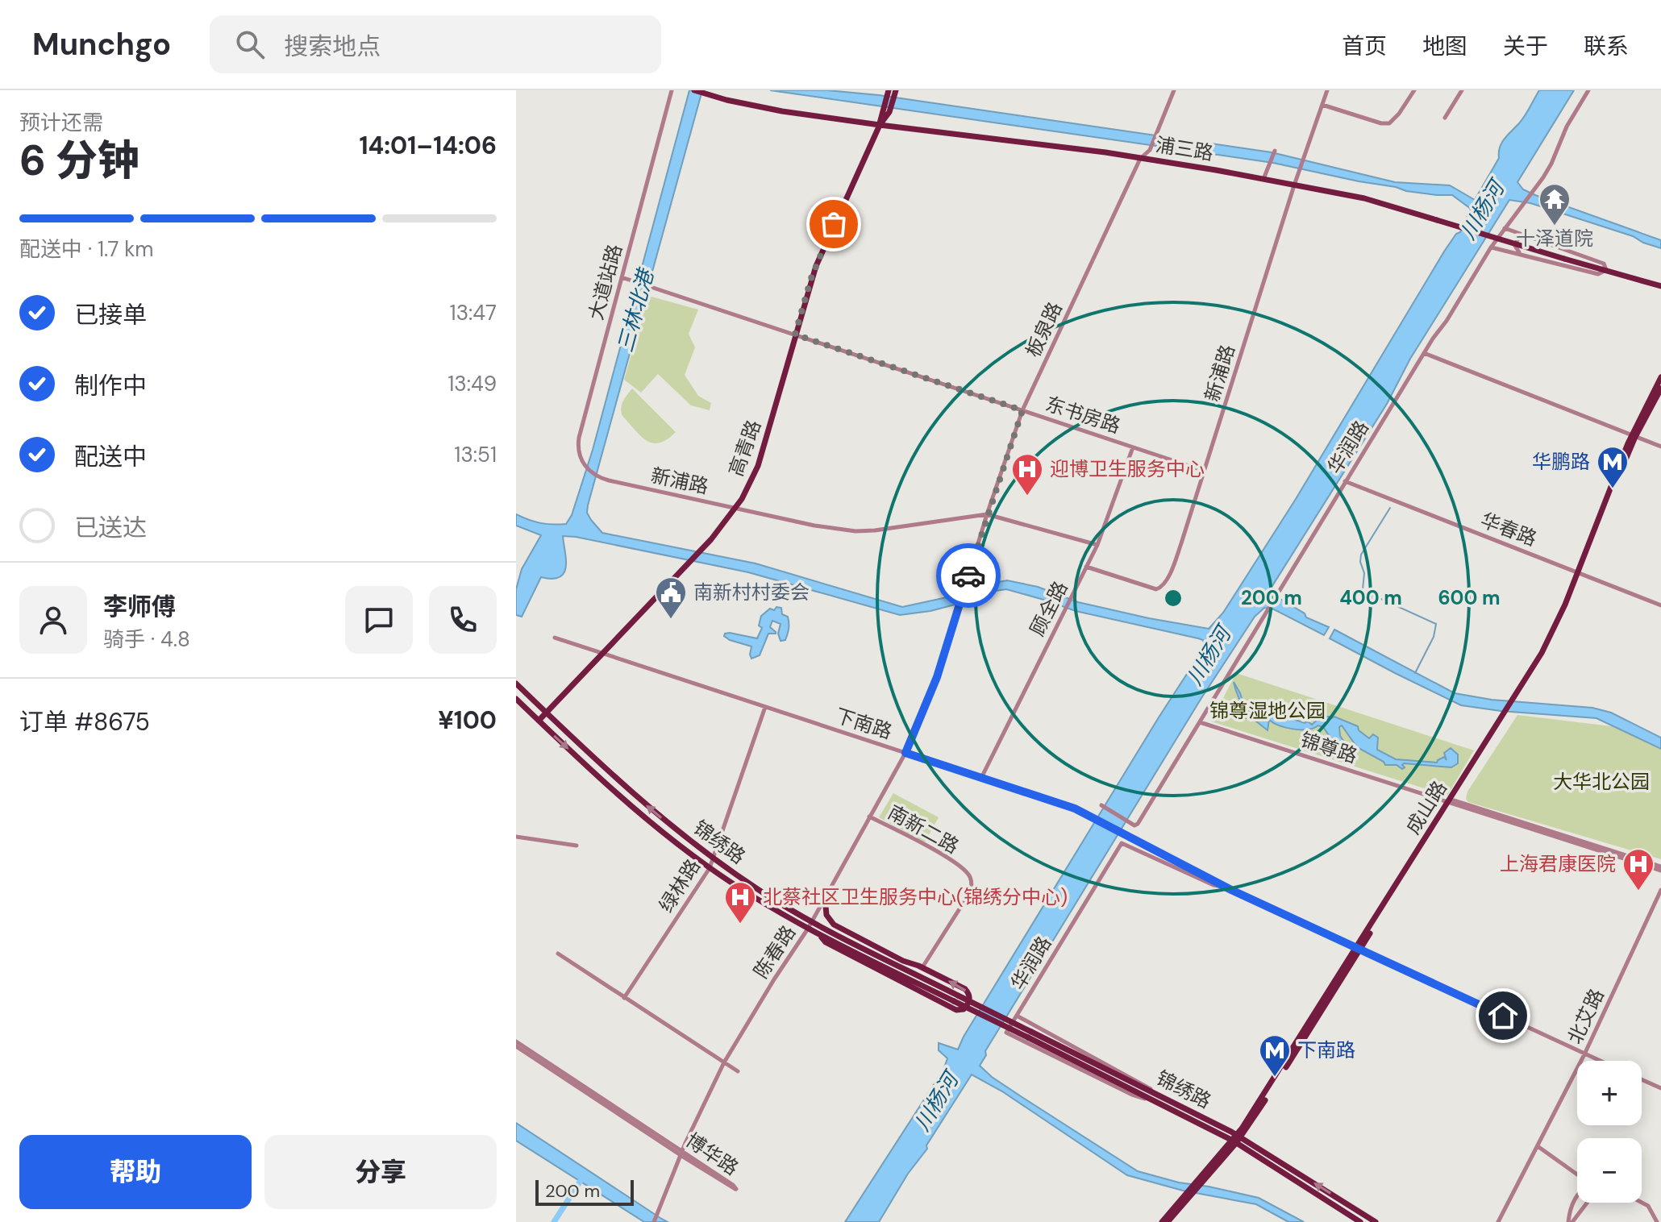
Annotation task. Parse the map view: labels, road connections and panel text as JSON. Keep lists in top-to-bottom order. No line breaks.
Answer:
{"streets":{"main road":["浦三路","高青路","成山路","锦绣路"],"street":["大道站路","板泉路","新浦路","东书房路","华润路","华春路","顾全路","下南路","锦尊路","南新二路","绿林路","陈春路","北艾路","博华路"]},"crossings":[["浦三路","板泉路"],["浦三路","新浦路"],["浦三路","高青路"],["大道站路","新浦路"],["大道站路","东书房路"],["板泉路","新浦路"],["板泉路","东书房路"],["板泉路","陈春路"],["新浦路","东书房路"],["新浦路","高青路"],["新浦路","顾全路"],["东书房路","高青路"],["东书房路","顾全路"],["华润路","华春路"],["华润路","下南路"],["华润路","锦尊路"],["华润路","锦绣路"],["高青路","下南路"],["高青路","锦绣路"],["华春路","成山路"],["顾全路","下南路"],["下南路","成山路"],["下南路","绿林路"],["下南路","陈春路"],["下南路","北艾路"],["锦尊路","成山路"],["成山路","锦绣路"],["南新二路","锦绣路"],["南新二路","陈春路"],["锦绣路","绿林路"],["锦绣路","陈春路"],["陈春路","博华路"]],"water":["川杨河","三林北港"],"parks":["锦尊湿地公园","大华北公园"],"places":{"temple":["十泽道院"],"metro station":["华鹏路","下南路"],"hospital":["迎博卫生服务中心","上海君康医院","北蔡社区卫生服务中心(锦绣分中心)"],"public building":["南新村村委会"]},"scale_bar":"200 m","page":{"header":"Munchgo","search":"搜索地点","nav":["首页","地图","关于","联系"],"heading":["6 分钟","预计还需","14:01–14:06"],"panel":["李师傅","骑手 · 4.8","订单 #8675","¥100"],"bar":"配送中 · 1.7 km","list":[["已接单","13:47"],["制作中","13:49"],["配送中","13:51"],"已送达"],"map_buttons":["+","−"],"buttons":["帮助","分享"],"scale":"200 m"},"rings":["200 m","400 m","600 m"]}
